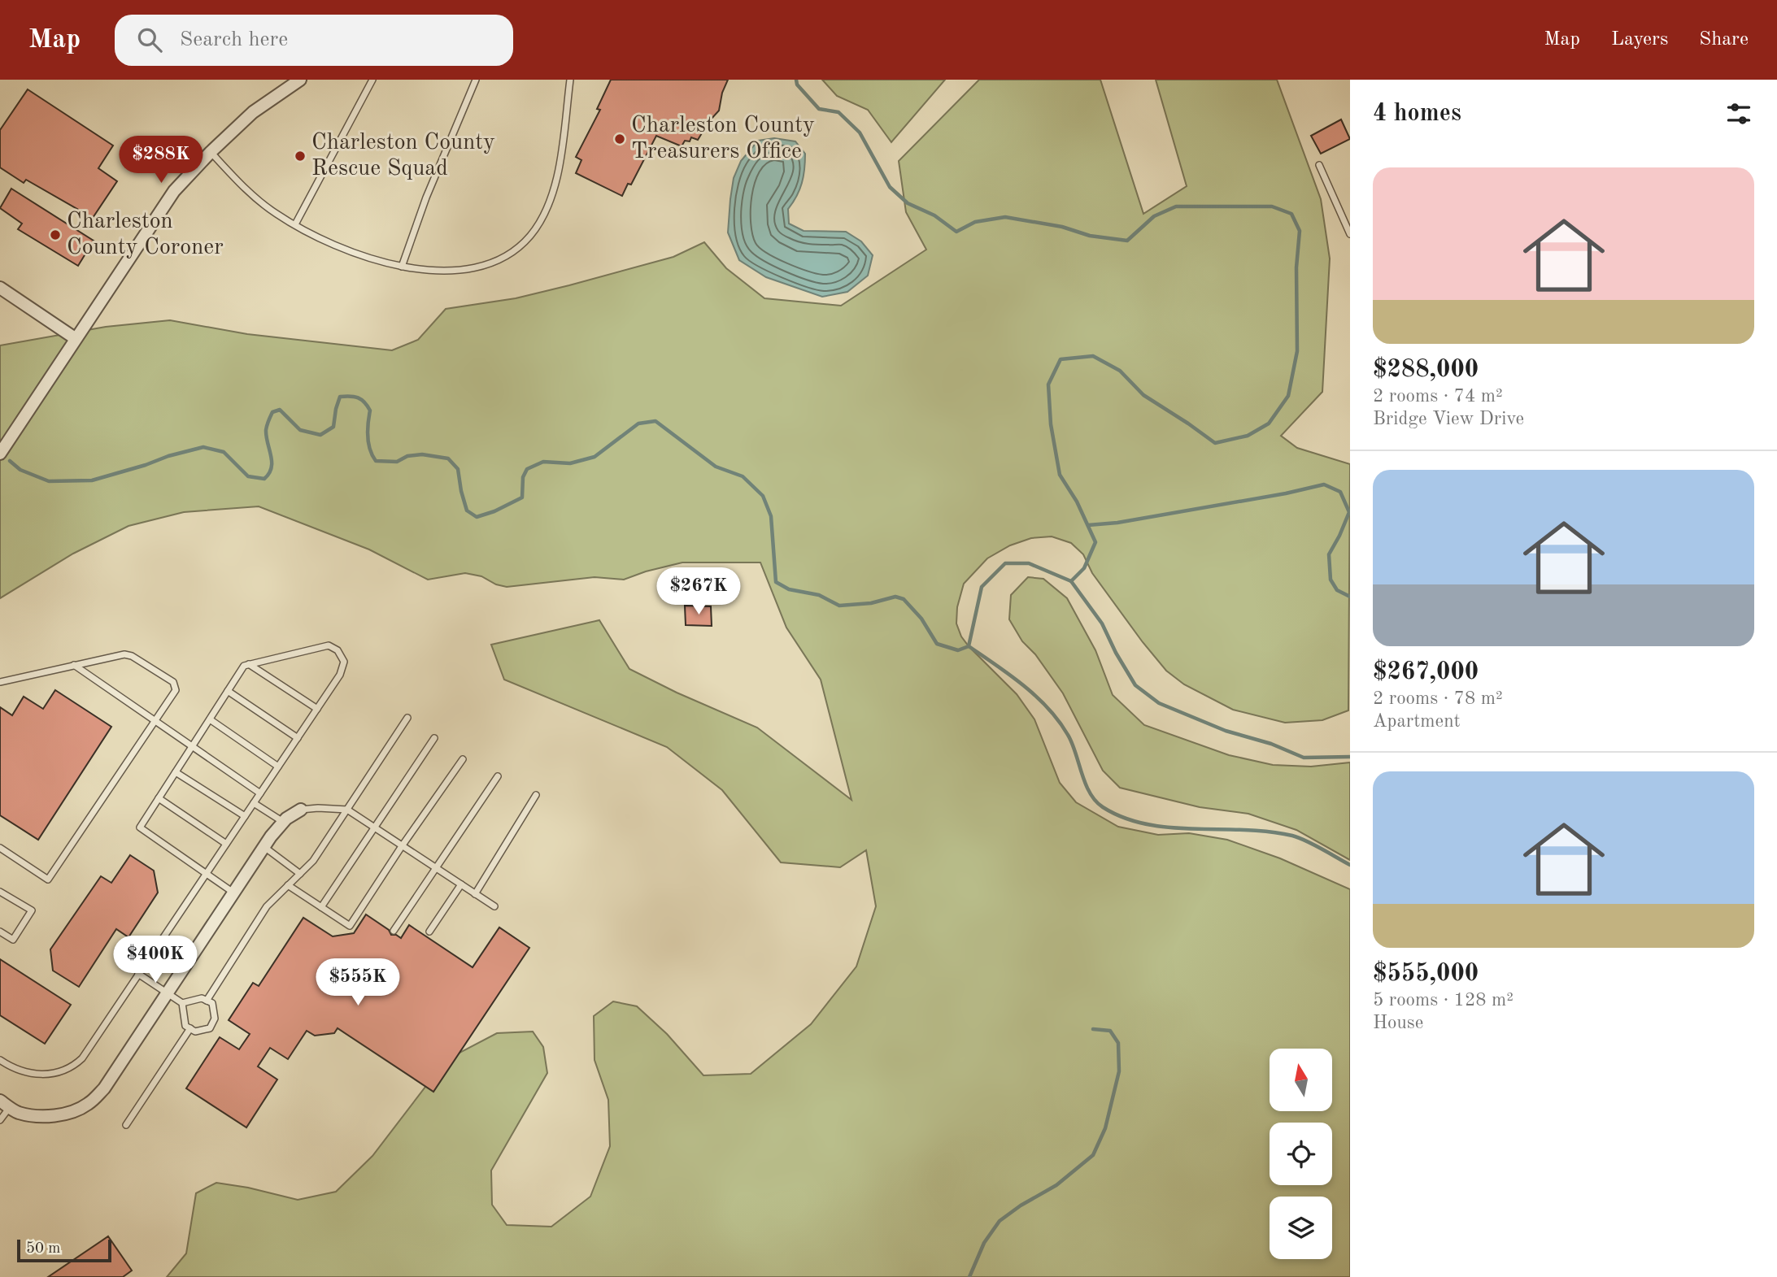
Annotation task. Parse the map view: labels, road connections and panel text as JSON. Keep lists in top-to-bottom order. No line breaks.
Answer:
{"places":["Charleston County Treasurers Office","Charleston County Rescue Squad","Charleston County Coroner"],"scale_bar":"50 m","north":"top","page":{"header":"Map","search":"Search here","nav":["Map","Layers","Share"],"heading":"4 homes","price":["$288K","$267K","$400K","$555K"],"list":[{"name":"$288,000","note":"2 rooms · 74 m² · Bridge View Drive"},{"name":"$267,000","note":"2 rooms · 78 m² · Apartment"},{"name":"$555,000","note":"5 rooms · 128 m² · House"}],"scale":"50 m"}}
